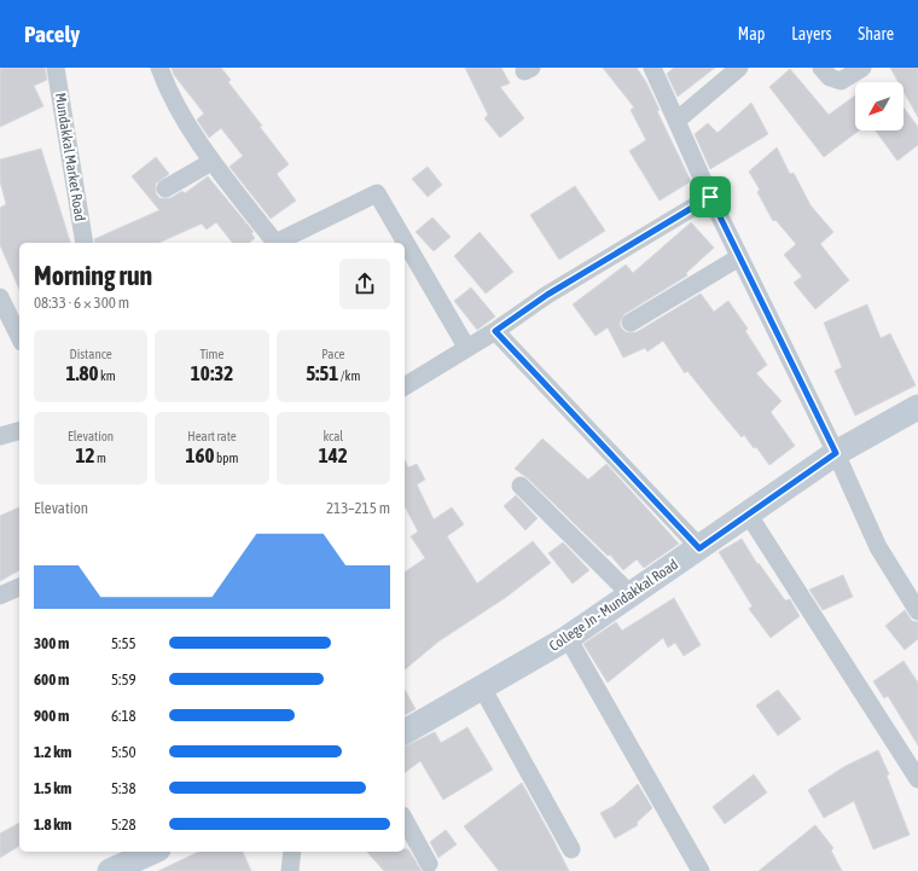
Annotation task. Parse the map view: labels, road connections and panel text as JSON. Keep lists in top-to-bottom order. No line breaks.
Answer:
{"streets":{"street":["Mundakkal Market Road","College Jn - Mundakkal Road"]},"north":"bottom left","page":{"header":"Pacely","nav":["Map","Layers","Share"],"heading":["Morning run","08:33 · 6 × 300 m"],"stats":[["Distance","1.80 km"],["Time","10:32"],["Pace","5:51 /km"],["Elevation","12 m"],["Heart rate","160 bpm"],["kcal","142"]],"chart":["Elevation","213–215 m"],"list":[{"name":"300 m","note":"5:55"},{"name":"600 m","note":"5:59"},{"name":"900 m","note":"6:18"},{"name":"1.2 km","note":"5:50"},{"name":"1.5 km","note":"5:38"},{"name":"1.8 km","note":"5:28"}]}}
